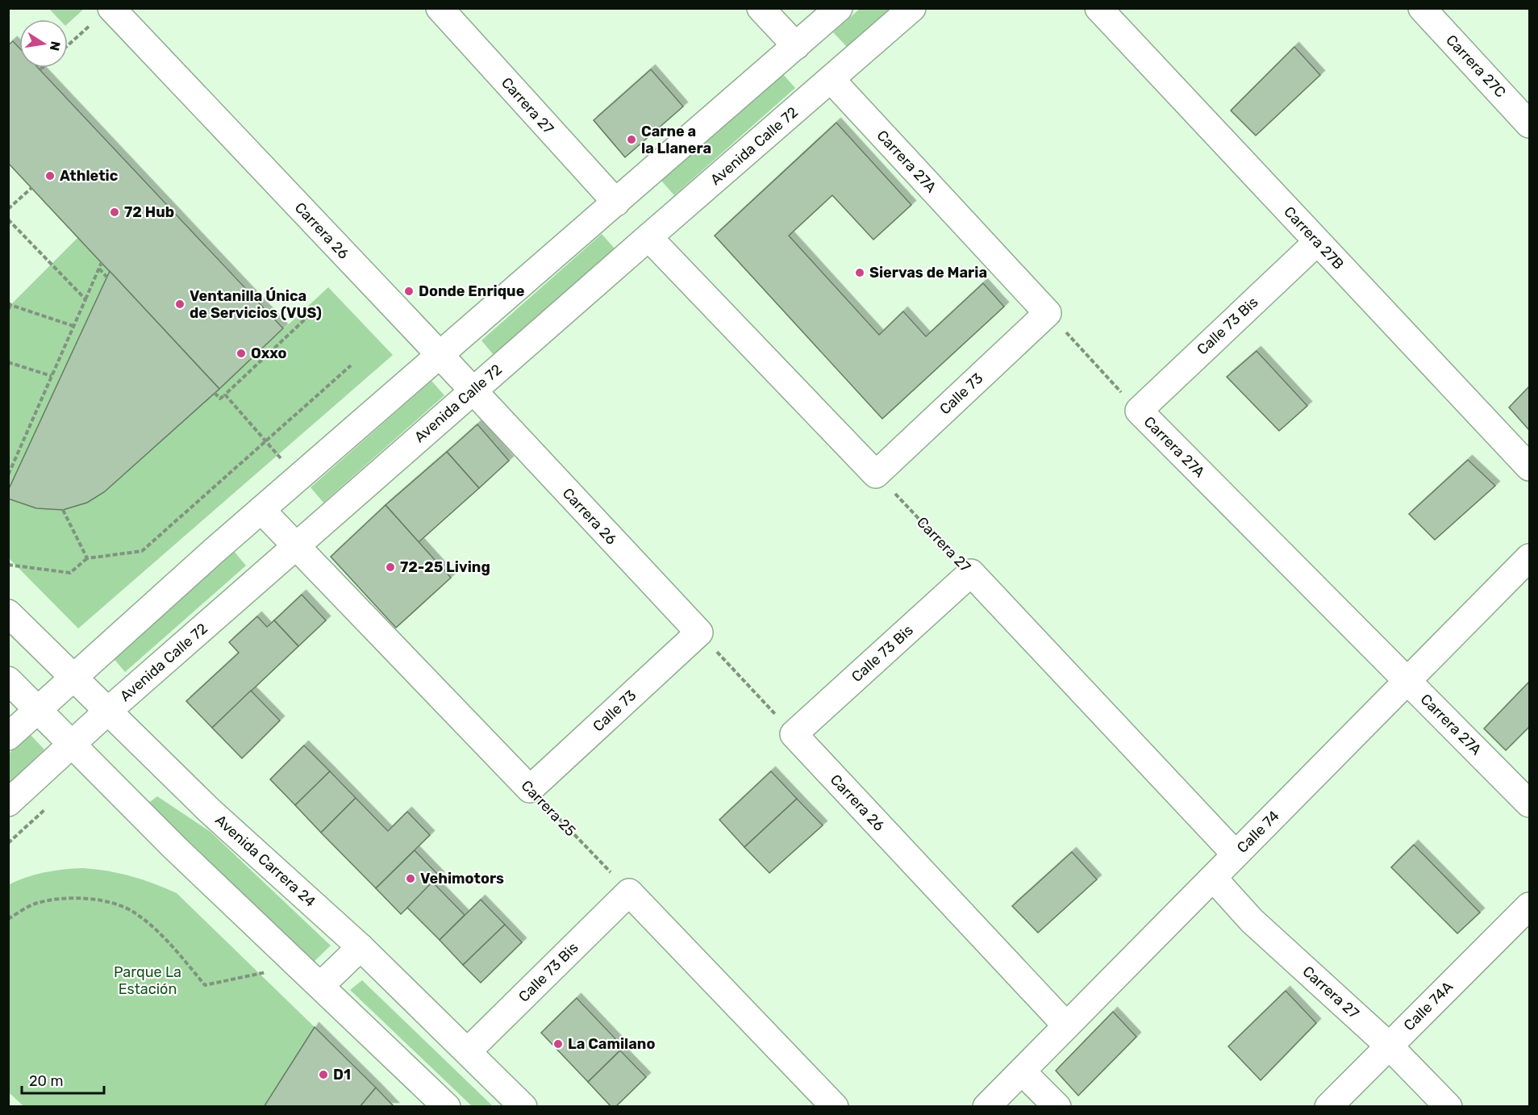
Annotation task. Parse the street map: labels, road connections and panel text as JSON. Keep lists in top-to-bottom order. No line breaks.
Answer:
{"streets":{"street":["Carrera 27C","Carrera 27","Avenida Calle 72","Carrera 27A","Carrera 26","Carrera 27B","Calle 73 Bis","Calle 73","Carrera 25","Calle 74","Avenida Carrera 24","Calle 74A"]},"crossings":[["Carrera 27","Calle 73 Bis"],["Carrera 27","Calle 73"],["Carrera 27","Calle 74"],["Carrera 27","Calle 74A"],["Avenida Calle 72","Carrera 27A"],["Avenida Calle 72","Carrera 26"],["Avenida Calle 72","Carrera 25"],["Avenida Calle 72","Avenida Carrera 24"],["Carrera 27A","Calle 73 Bis"],["Carrera 27A","Calle 73"],["Carrera 27A","Calle 74"],["Carrera 26","Calle 73 Bis"],["Carrera 26","Calle 73"],["Carrera 26","Calle 74"],["Carrera 27B","Calle 73 Bis"],["Calle 73 Bis","Carrera 25"],["Calle 73 Bis","Avenida Carrera 24"],["Calle 73","Carrera 25"]],"parks":["Parque La Estación"],"places":["Carne a la Llanera","Athletic","72 Hub","Siervas de Maria","Donde Enrique","Ventanilla Única de Servicios (VUS)","Oxxo","72-25 Living","Vehimotors","La Camilano","D1"],"scale_bar":"20 m","north":"right"}
